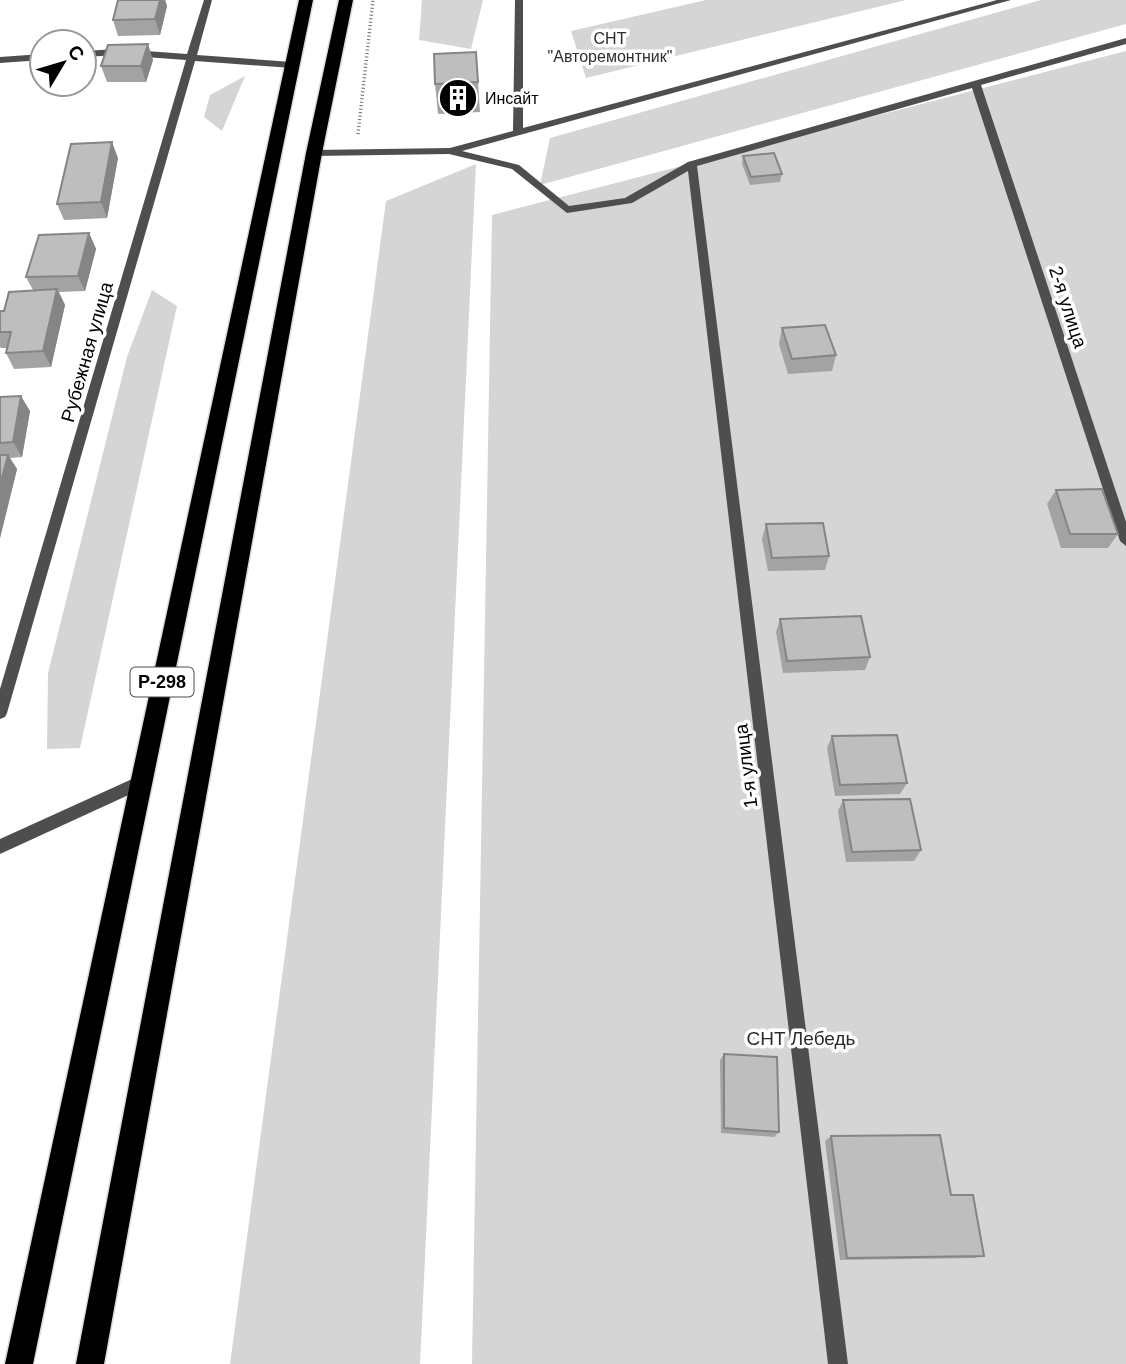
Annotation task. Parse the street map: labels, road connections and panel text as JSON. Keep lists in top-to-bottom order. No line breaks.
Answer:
{"streets":{"highway":["Р-298"],"street":["2-я улица","Рубежная улица","1-я улица"]},"parks":["СНТ \"Авторемонтник\"","СНТ Лебедь"],"places":{"building":["Инсайт"]},"north":"top right"}
